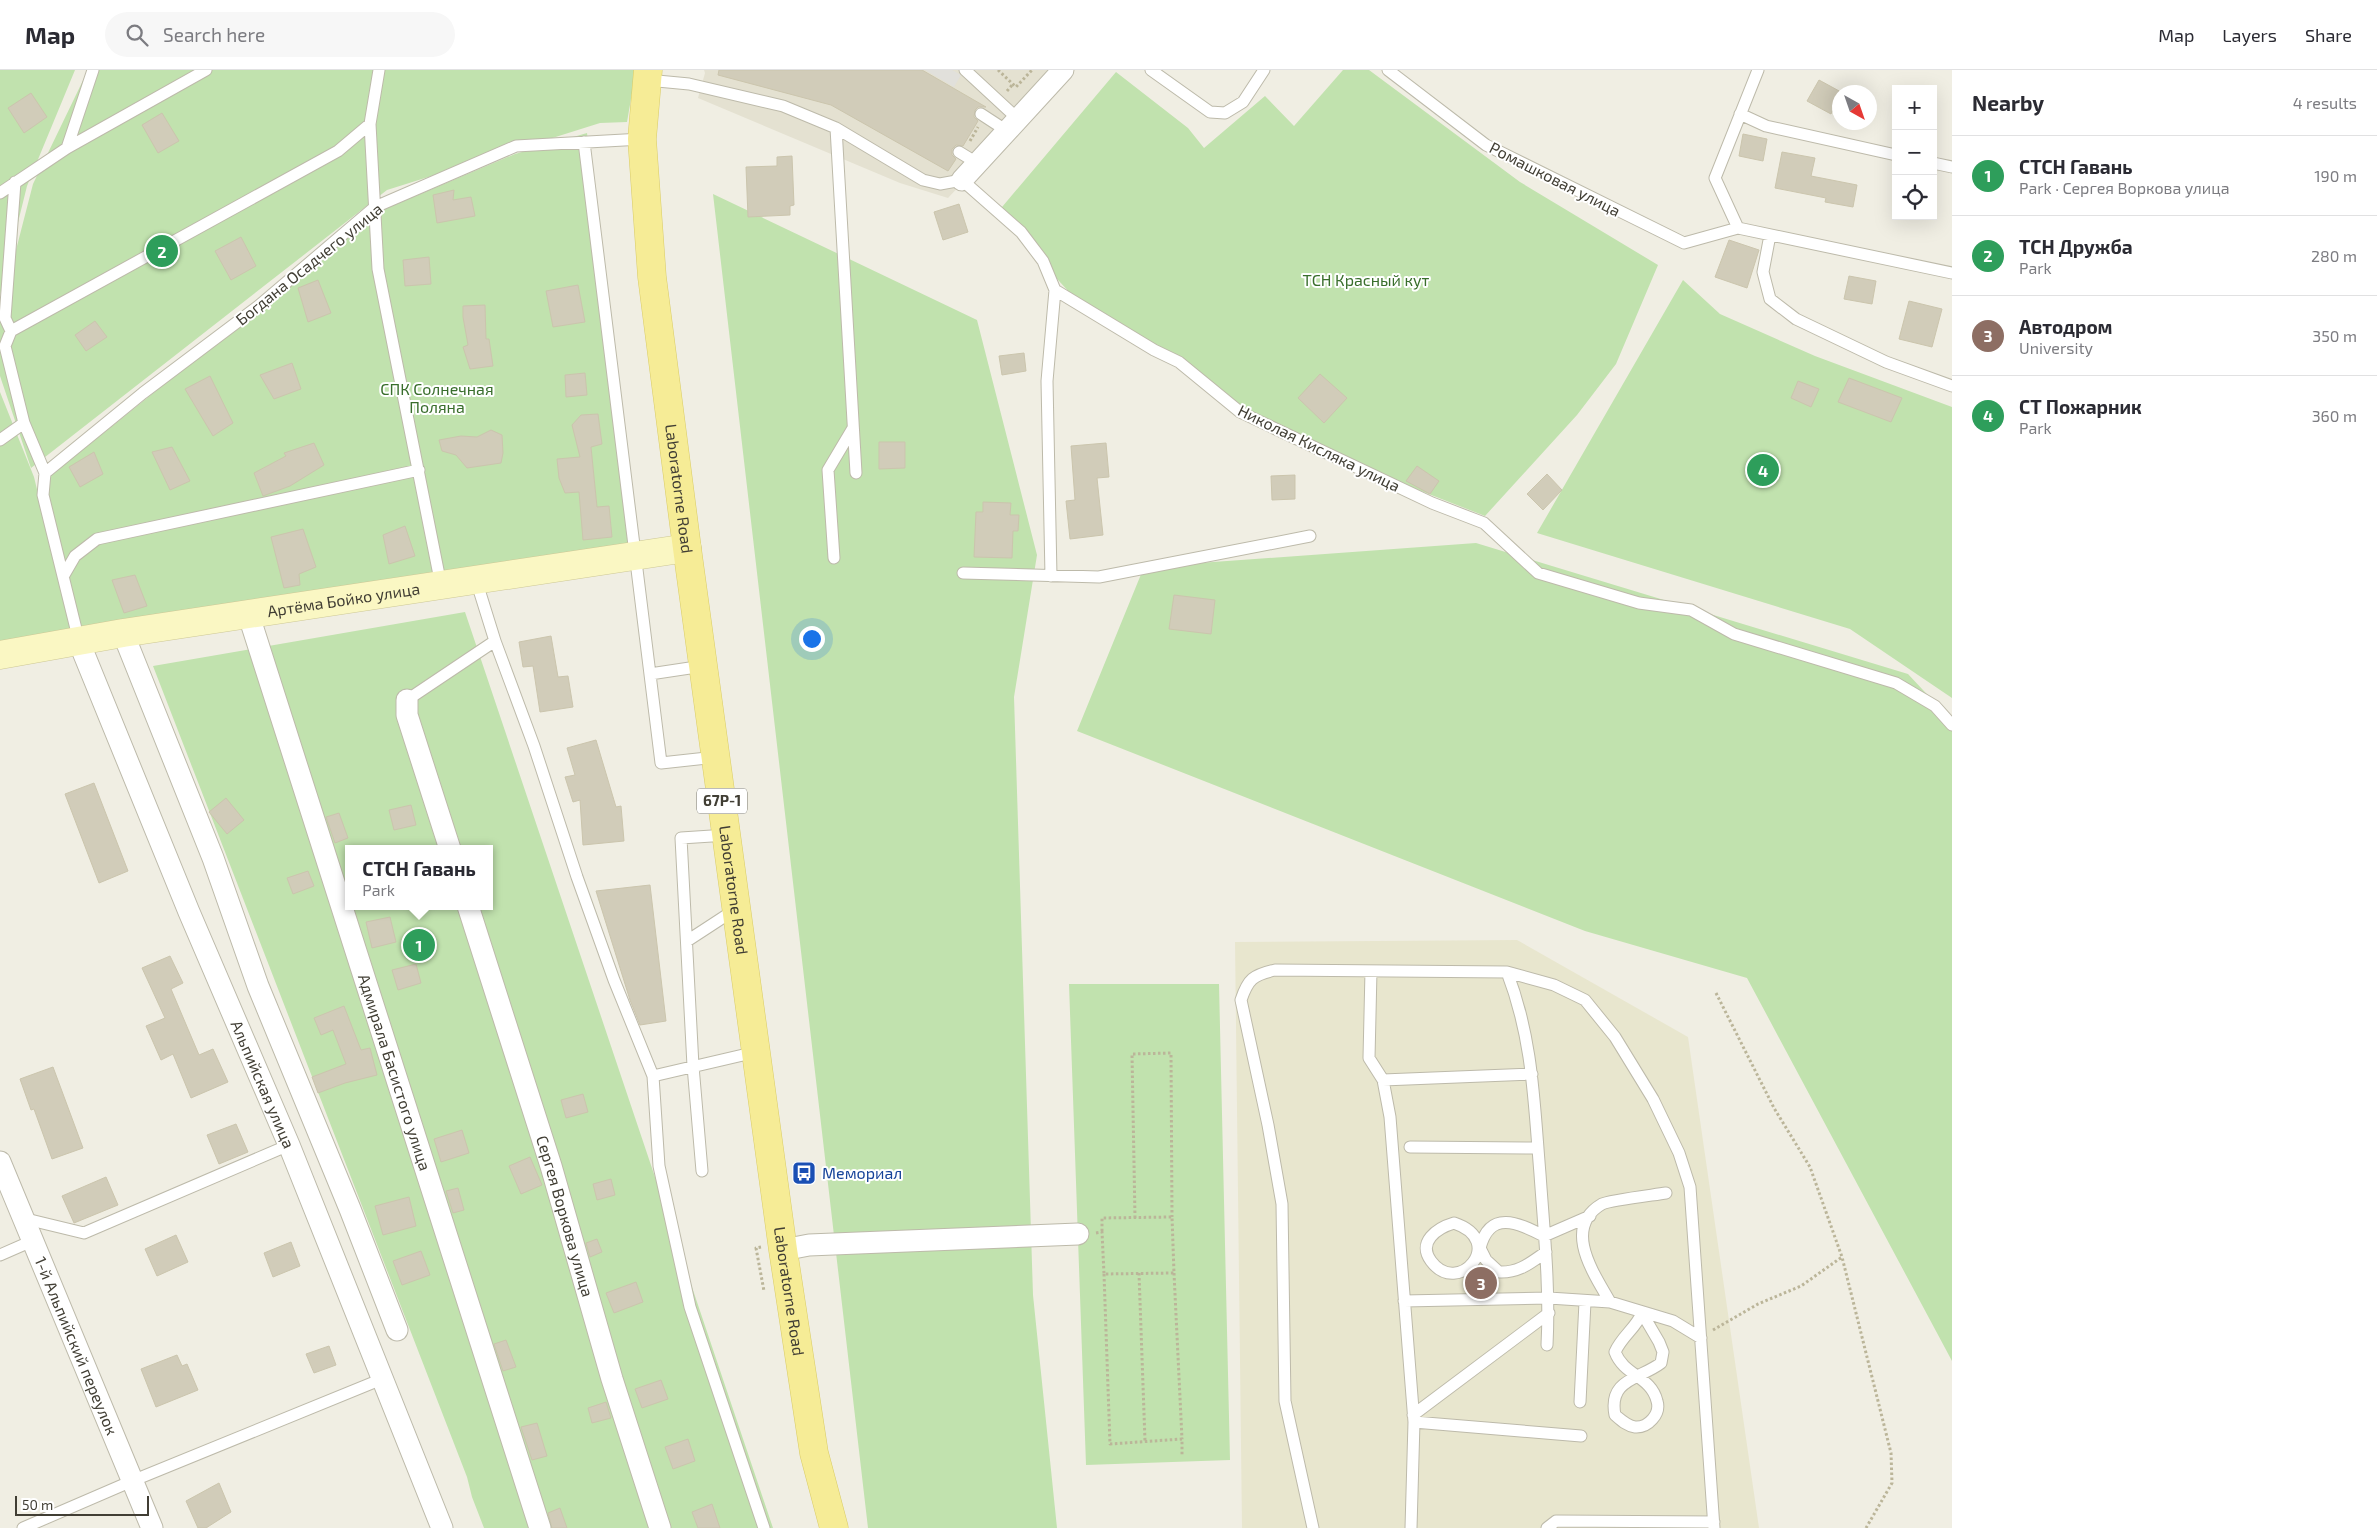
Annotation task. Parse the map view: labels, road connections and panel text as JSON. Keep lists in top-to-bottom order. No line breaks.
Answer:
{"streets":{"main road":["Laboratorne Road","Артёма Бойко улица","67Р-1"],"street":["Адмирала Басистого улица","Альпийская улица","Сергея Воркова улица","1-й Альпийский переулок"],"lane":["Ромашковая улица","Богдана Осадчего улица","Николая Кисляка улица"]},"crossings":[["Богдана Осадчего улица","Laboratorne Road"],["Laboratorne Road","Артёма Бойко улица"],["Артёма Бойко улица","Адмирала Басистого улица"],["Артёма Бойко улица","Альпийская улица"]],"parks":["ТСН Красный кут","СПК Солнечная Поляна"],"places":{"bus stop":["Мемориал"]},"scale_bar":"50 m","north":"bottom right","page":{"header":"Map","search":"Search here","nav":["Map","Layers","Share"],"heading":["Nearby","4 results"],"map_buttons":["+","−"],"list":[{"mark":"1","name":"СТСН Гавань","note":"Park · Сергея Воркова улица","value":"190 m"},{"mark":"2","name":"ТСН Дружба","note":"Park","value":"280 m"},{"mark":"3","name":"Автодром","note":"University","value":"350 m"},{"mark":"4","name":"СТ Пожарник","note":"Park","value":"360 m"}],"pins":["2","4","1","3"],"popup":["СТСН Гавань","Park"],"scale":"50 m"}}
